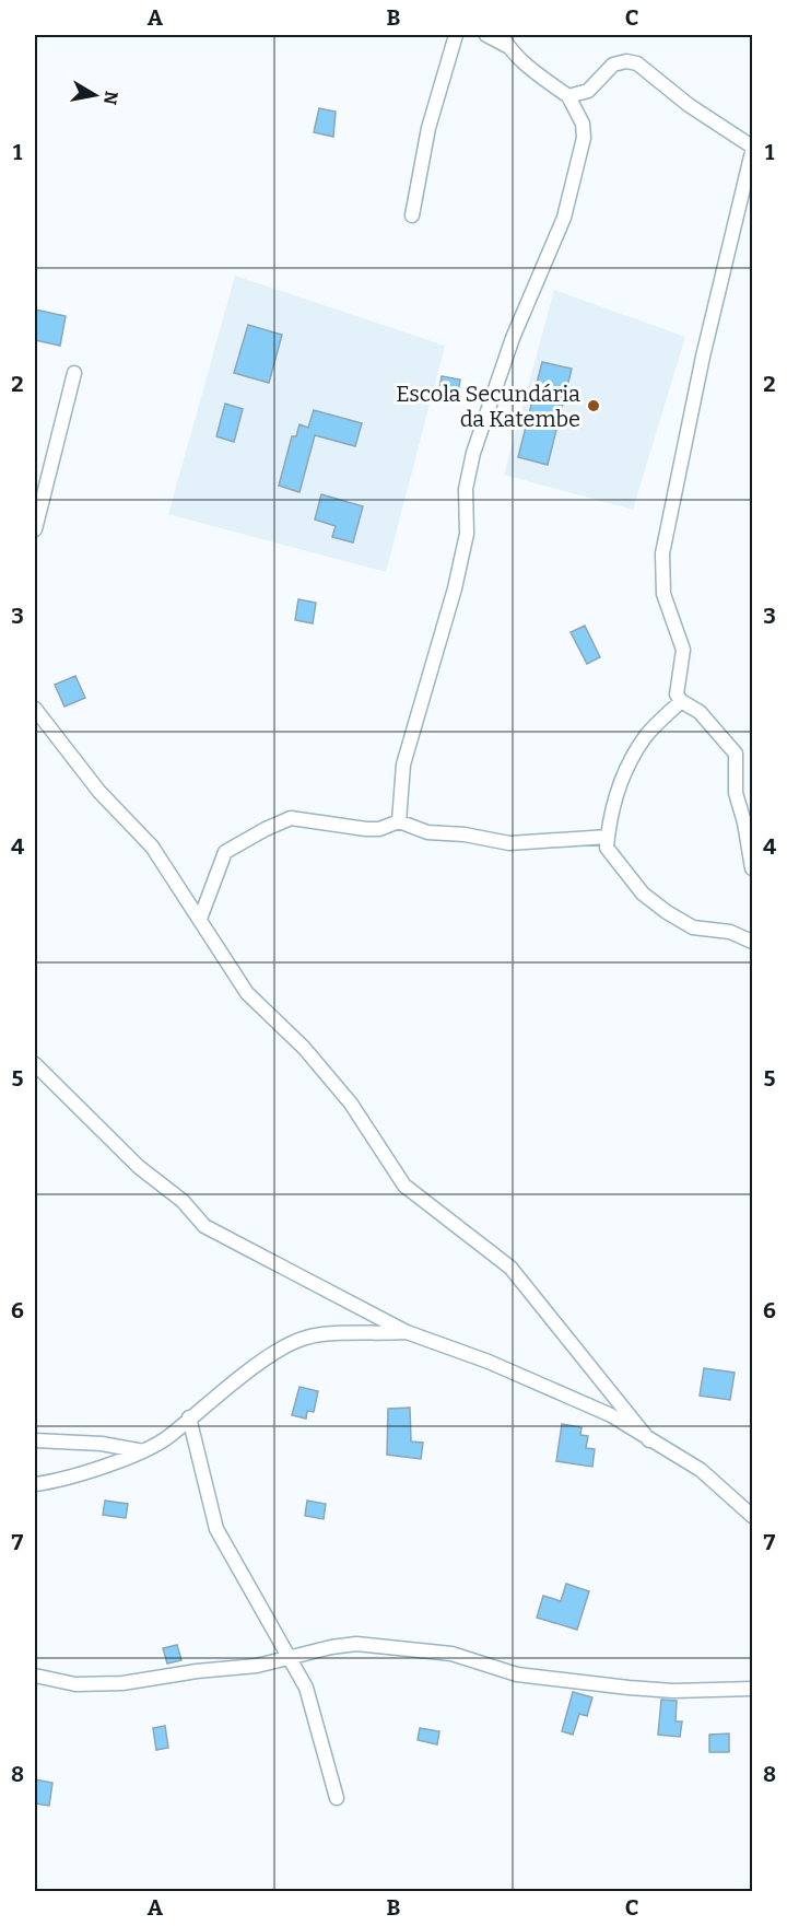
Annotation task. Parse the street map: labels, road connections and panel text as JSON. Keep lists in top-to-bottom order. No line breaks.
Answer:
{"places":["Escola Secundária da Katembe"],"north":"right","grid":{"columns":["A","B","C"],"rows":["1","2","3","4","5","6","7","8"]}}
